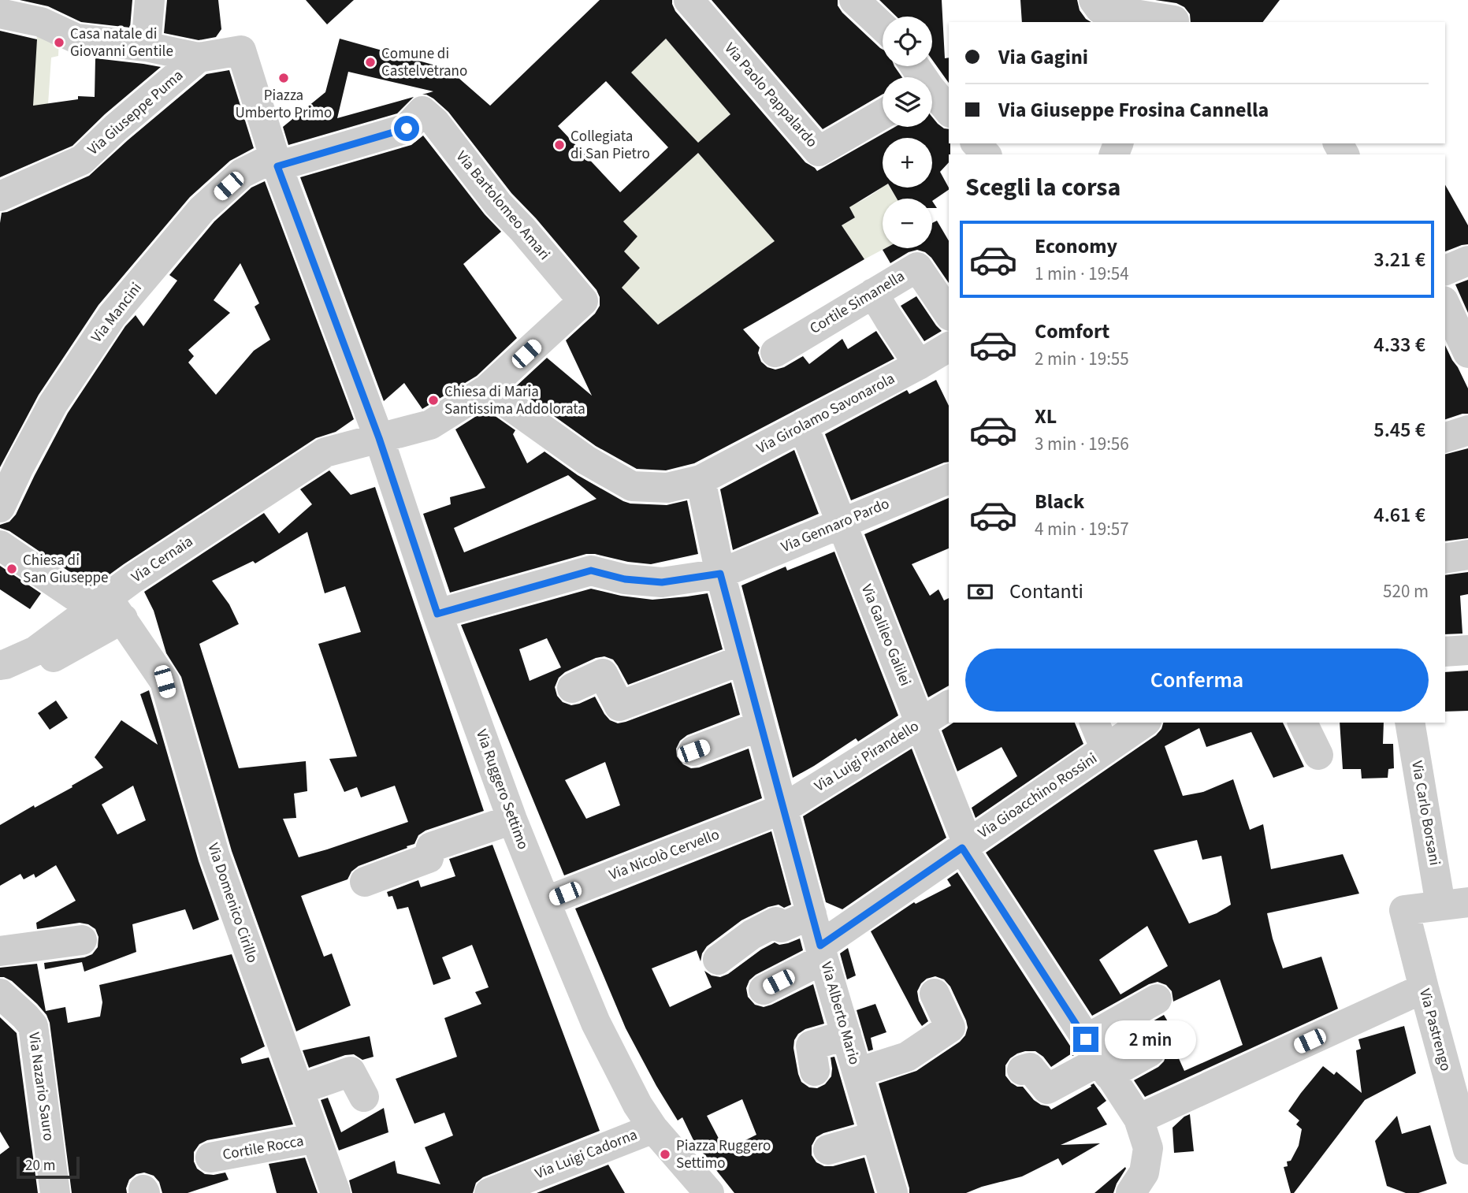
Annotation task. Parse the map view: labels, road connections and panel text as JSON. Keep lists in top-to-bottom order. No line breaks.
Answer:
{"streets":{"street":["Via Paolo Pappalardo","Via Giuseppe Puma","Via Bartolomeo Amari","Cortile Simanella","Via Mancini","Via Girolamo Savonarola","Via Gennaro Pardo","Via Cernaia","Via Galileo Galilei","Via Luigi Pirandello","Via Ruggero Settimo","Via Gioacchino Rossini","Via Carlo Borsani","Via Nicolò Cervello","Via Domenico Cirillo","Via Alberto Mario","Via Pastrengo","Via Nazario Sauro","Cortile Rocca","Via Luigi Cadorna"]},"crossings":[["Via Giuseppe Puma","Via Ruggero Settimo"],["Via Bartolomeo Amari","Via Mancini"],["Via Bartolomeo Amari","Via Cernaia"],["Via Mancini","Via Ruggero Settimo"],["Via Girolamo Savonarola","Via Cernaia"],["Via Girolamo Savonarola","Via Galileo Galilei"],["Via Girolamo Savonarola","Via Alberto Mario"],["Via Gennaro Pardo","Via Galileo Galilei"],["Via Gennaro Pardo","Via Ruggero Settimo"],["Via Gennaro Pardo","Via Alberto Mario"],["Via Cernaia","Via Ruggero Settimo"],["Via Cernaia","Via Domenico Cirillo"],["Via Galileo Galilei","Via Luigi Pirandello"],["Via Galileo Galilei","Via Gioacchino Rossini"],["Via Luigi Pirandello","Via Nicolò Cervello"],["Via Luigi Pirandello","Via Alberto Mario"],["Via Ruggero Settimo","Via Nicolò Cervello"],["Via Ruggero Settimo","Via Luigi Cadorna"],["Via Gioacchino Rossini","Via Alberto Mario"],["Via Carlo Borsani","Via Pastrengo"],["Via Nicolò Cervello","Via Alberto Mario"],["Via Domenico Cirillo","Cortile Rocca"]],"places":["Casa natale di Giovanni Gentile","Comune di Castelvetrano","Piazza Umberto Primo","Collegiata di San Pietro","Chiesa di Maria Santissima Addolorata","Chiesa di San Giuseppe","Piazza Ruggero Settimo"],"scale_bar":"20 m","page":{"map_buttons":["+","−"],"banner":["Via Gagini","Via Giuseppe Frosina Cannella"],"heading":"Scegli la corsa","list":[{"name":"Economy","note":"1 min · 19:54","value":"3.21 €"},{"name":"Comfort","note":"2 min · 19:55","value":"4.33 €"},{"name":"XL","note":"3 min · 19:56","value":"5.45 €"},{"name":"Black","note":"4 min · 19:57","value":"4.61 €"}],"pay":["Contanti","520 m"],"buttons":"Conferma","bubble":"2 min","scale":"20 m"}}
